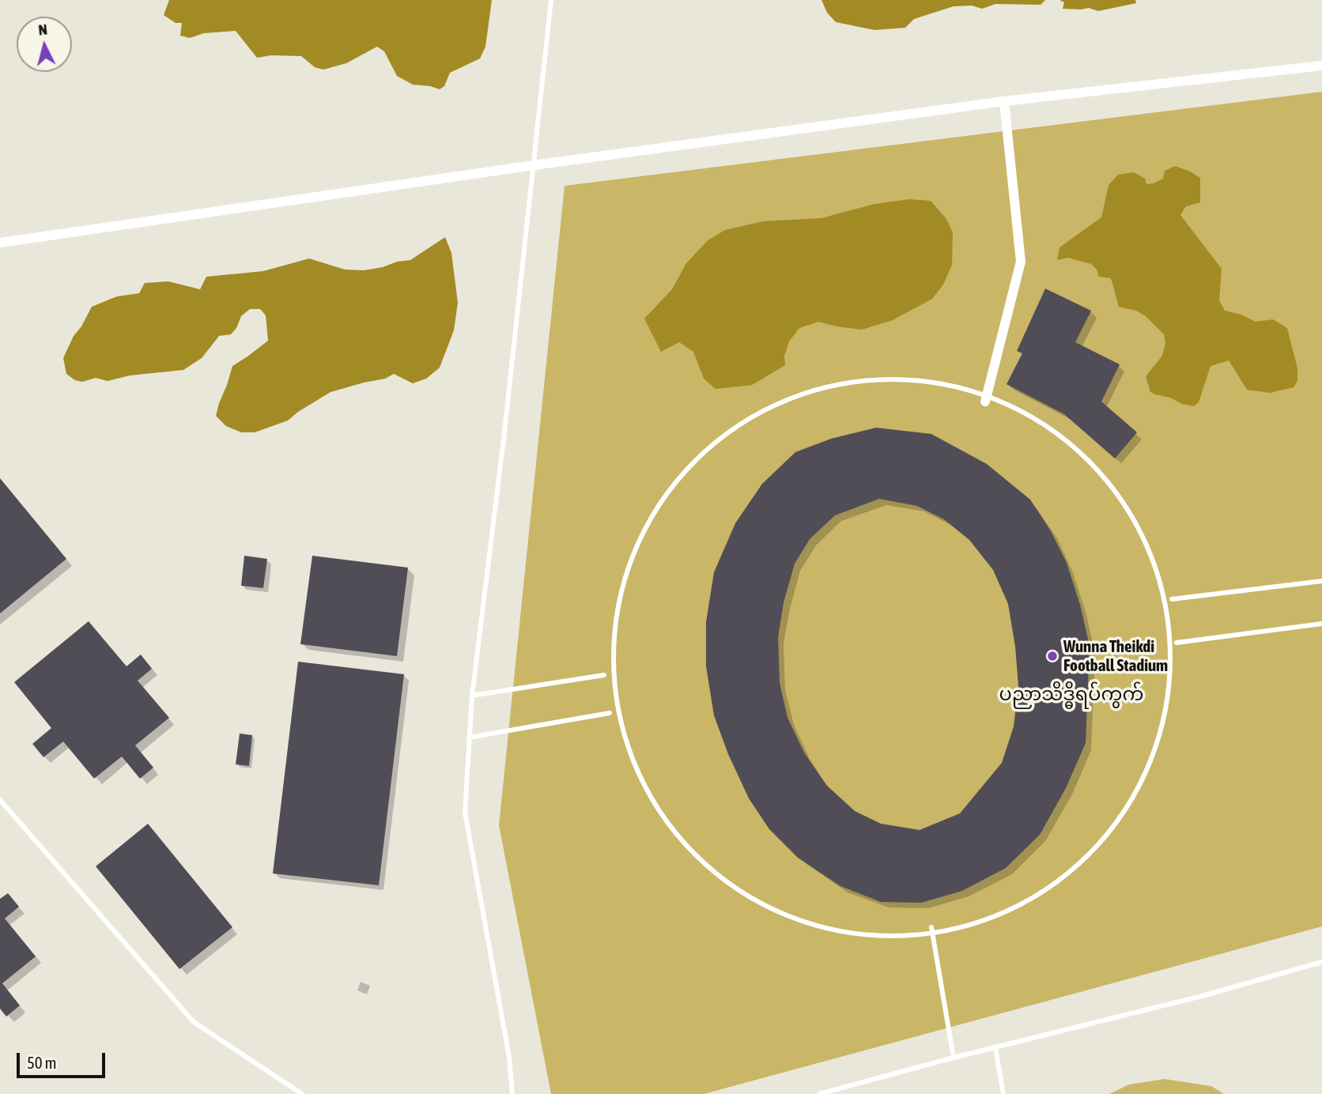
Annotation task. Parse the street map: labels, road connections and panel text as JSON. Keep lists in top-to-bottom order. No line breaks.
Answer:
{"districts":["ပညာသိဒ္ဓိရပ်ကွက်"],"places":["Wunna Theikdi Football Stadium"],"scale_bar":"50 m","north":"top"}
